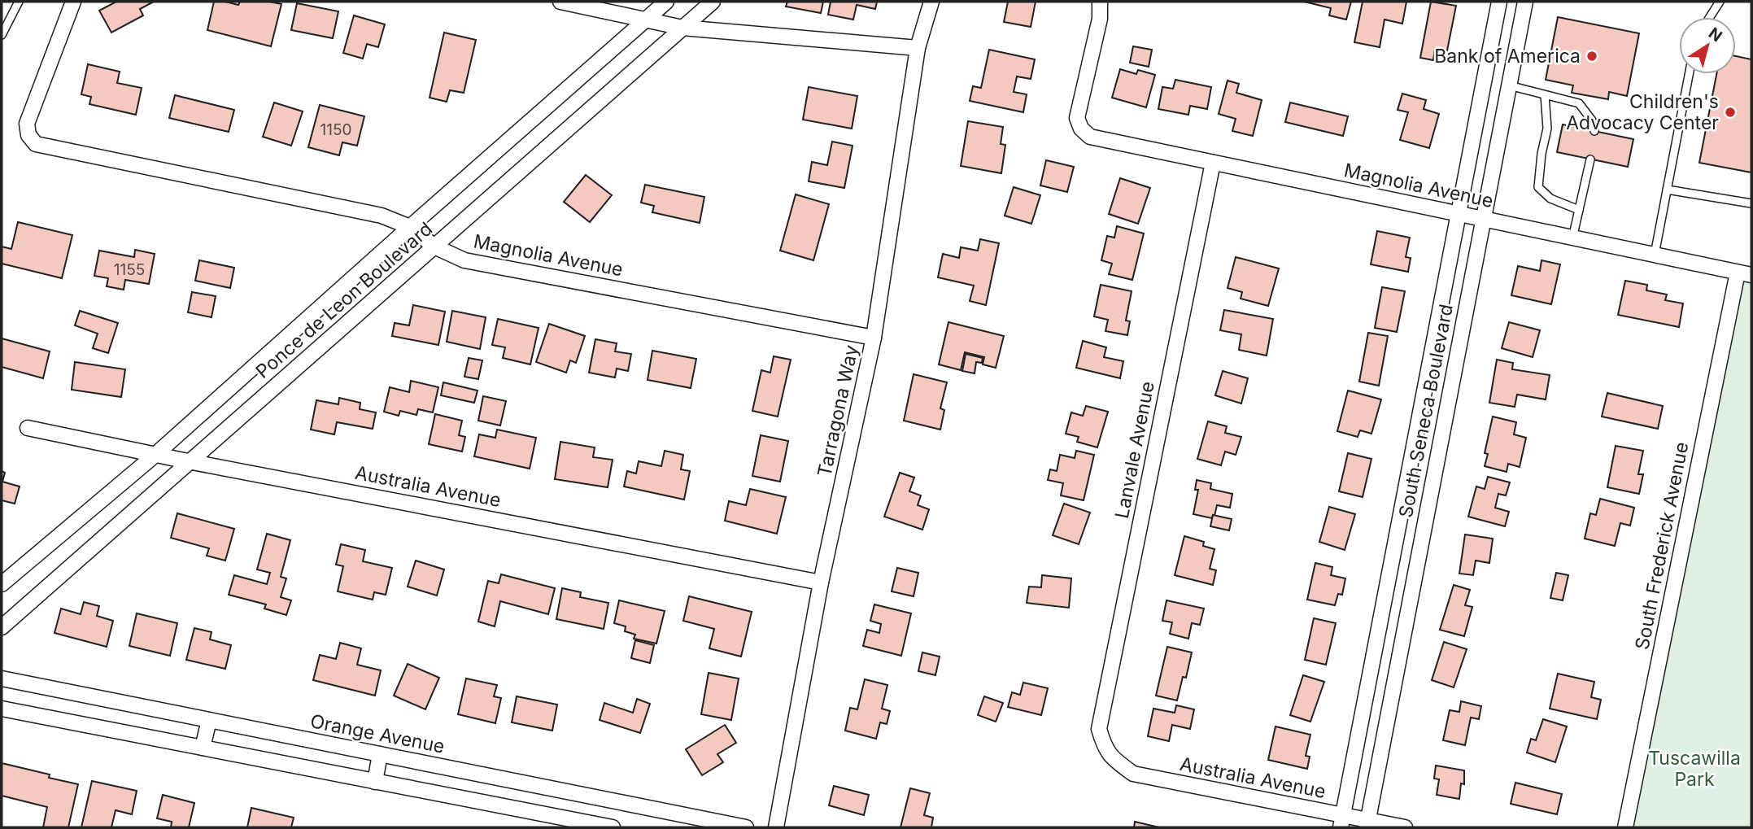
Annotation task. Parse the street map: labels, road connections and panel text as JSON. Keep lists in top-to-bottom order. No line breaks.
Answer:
{"streets":{"street":["Magnolia Avenue","Ponce de Leon Boulevard","Tarragona Way","South Seneca Boulevard","Lanvale Avenue","Australia Avenue","South Frederick Avenue","Orange Avenue"]},"crossings":[["Magnolia Avenue","Ponce de Leon Boulevard"],["Magnolia Avenue","Tarragona Way"],["Magnolia Avenue","South Seneca Boulevard"],["Magnolia Avenue","Lanvale Avenue"],["Magnolia Avenue","South Frederick Avenue"],["Ponce de Leon Boulevard","Australia Avenue"],["Tarragona Way","Australia Avenue"],["South Seneca Boulevard","Australia Avenue"],["Lanvale Avenue","Australia Avenue"]],"parks":["Tuscawilla Park"],"places":["Bank of America","Children's Advocacy Center"],"house_numbers":["1150","1155"],"north":"top right"}
